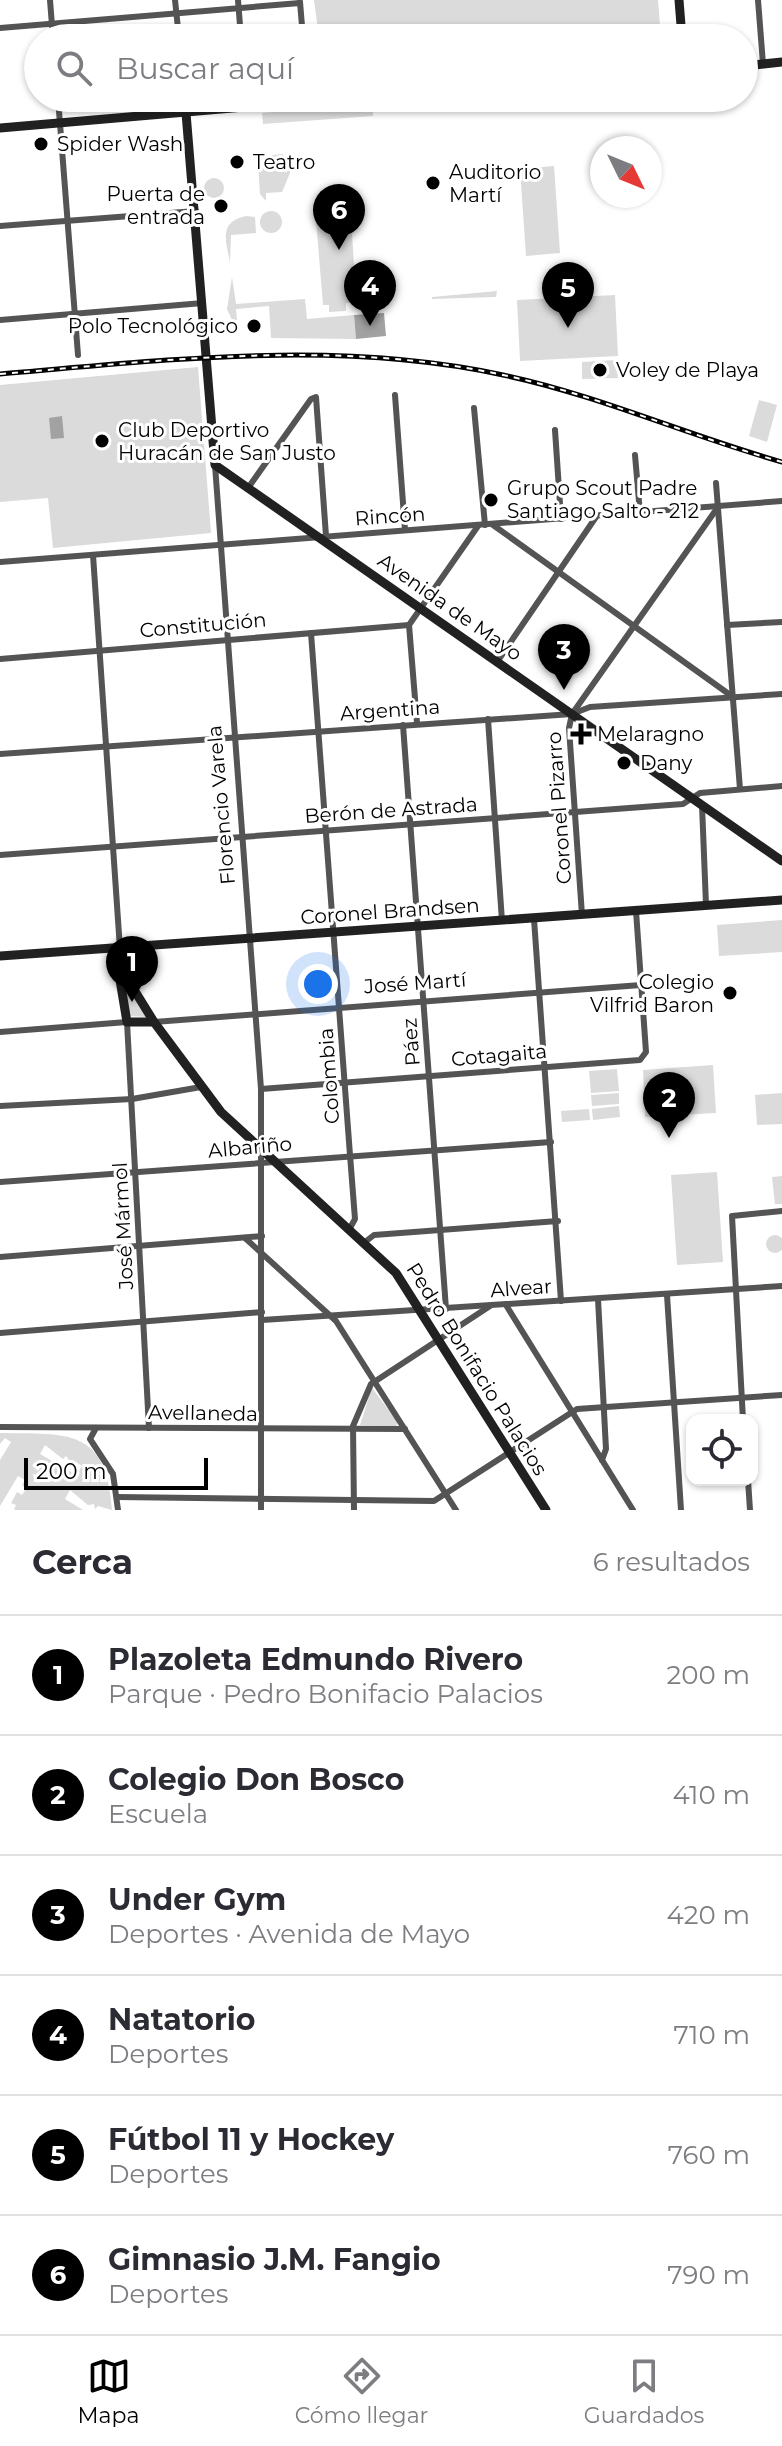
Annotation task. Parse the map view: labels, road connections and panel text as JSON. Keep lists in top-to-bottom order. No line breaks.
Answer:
{"streets":{"street":["Rincón","Avenida de Mayo","Constitución","Argentina","Florencio Varela","Coronel Pizarro","Berón de Astrada","Coronel Brandsen","José Martí","Páez","Cotagaita","Colombia","Albariño","José Mármol","Alvear","Pedro Bonifacio Palacios","Avellaneda"]},"crossings":[["Rincón","Avenida de Mayo"],["Rincón","Florencio Varela"],["Rincón","Coronel Pizarro"],["Avenida de Mayo","Argentina"],["Avenida de Mayo","Florencio Varela"],["Avenida de Mayo","Coronel Pizarro"],["Avenida de Mayo","Berón de Astrada"],["Constitución","Florencio Varela"],["Constitución","Colombia"],["Argentina","Florencio Varela"],["Argentina","Coronel Pizarro"],["Argentina","Páez"],["Argentina","Colombia"],["Florencio Varela","Berón de Astrada"],["Florencio Varela","Coronel Brandsen"],["Florencio Varela","José Martí"],["Florencio Varela","Cotagaita"],["Florencio Varela","Pedro Bonifacio Palacios"],["Coronel Pizarro","Berón de Astrada"],["Coronel Pizarro","Coronel Brandsen"],["Berón de Astrada","Páez"],["Berón de Astrada","Colombia"],["Coronel Brandsen","Páez"],["Coronel Brandsen","Colombia"],["José Martí","Páez"],["José Martí","Cotagaita"],["José Martí","Colombia"],["José Martí","José Mármol"],["José Martí","Pedro Bonifacio Palacios"],["Páez","Cotagaita"],["Páez","Albariño"],["Páez","Alvear"],["Cotagaita","Colombia"],["Colombia","Albariño"],["Colombia","Pedro Bonifacio Palacios"],["Albariño","José Mármol"],["Albariño","Pedro Bonifacio Palacios"],["José Mármol","Alvear"],["José Mármol","Avellaneda"],["Alvear","Pedro Bonifacio Palacios"]],"places":{"other":["Spider Wash","Teatro","Auditorio Martí","Puerta de entrada","Polo Tecnológico","Voley de Playa","Club Deportivo Huracán de San Justo","Grupo Scout Padre Santiago Salto - 212","Dany","Colegio Vilfrid Baron"],"health":["Melaragno"]},"scale_bar":"200 m","north":"bottom right","page":{"search":"Buscar aquí","pins":["6","4","5","3","1","2"],"scale":"200 m","heading":["Cerca","6 resultados"],"list":[{"mark":"1","name":"Plazoleta Edmundo Rivero","note":"Parque · Pedro Bonifacio Palacios","value":"200 m"},{"mark":"2","name":"Colegio Don Bosco","note":"Escuela","value":"410 m"},{"mark":"3","name":"Under Gym","note":"Deportes · Avenida de Mayo","value":"420 m"},{"mark":"4","name":"Natatorio","note":"Deportes","value":"710 m"},{"mark":"5","name":"Fútbol 11 y Hockey","note":"Deportes","value":"760 m"},{"mark":"6","name":"Gimnasio J.M. Fangio","note":"Deportes","value":"790 m"}],"nav":["Mapa","Cómo llegar","Guardados"]}}
